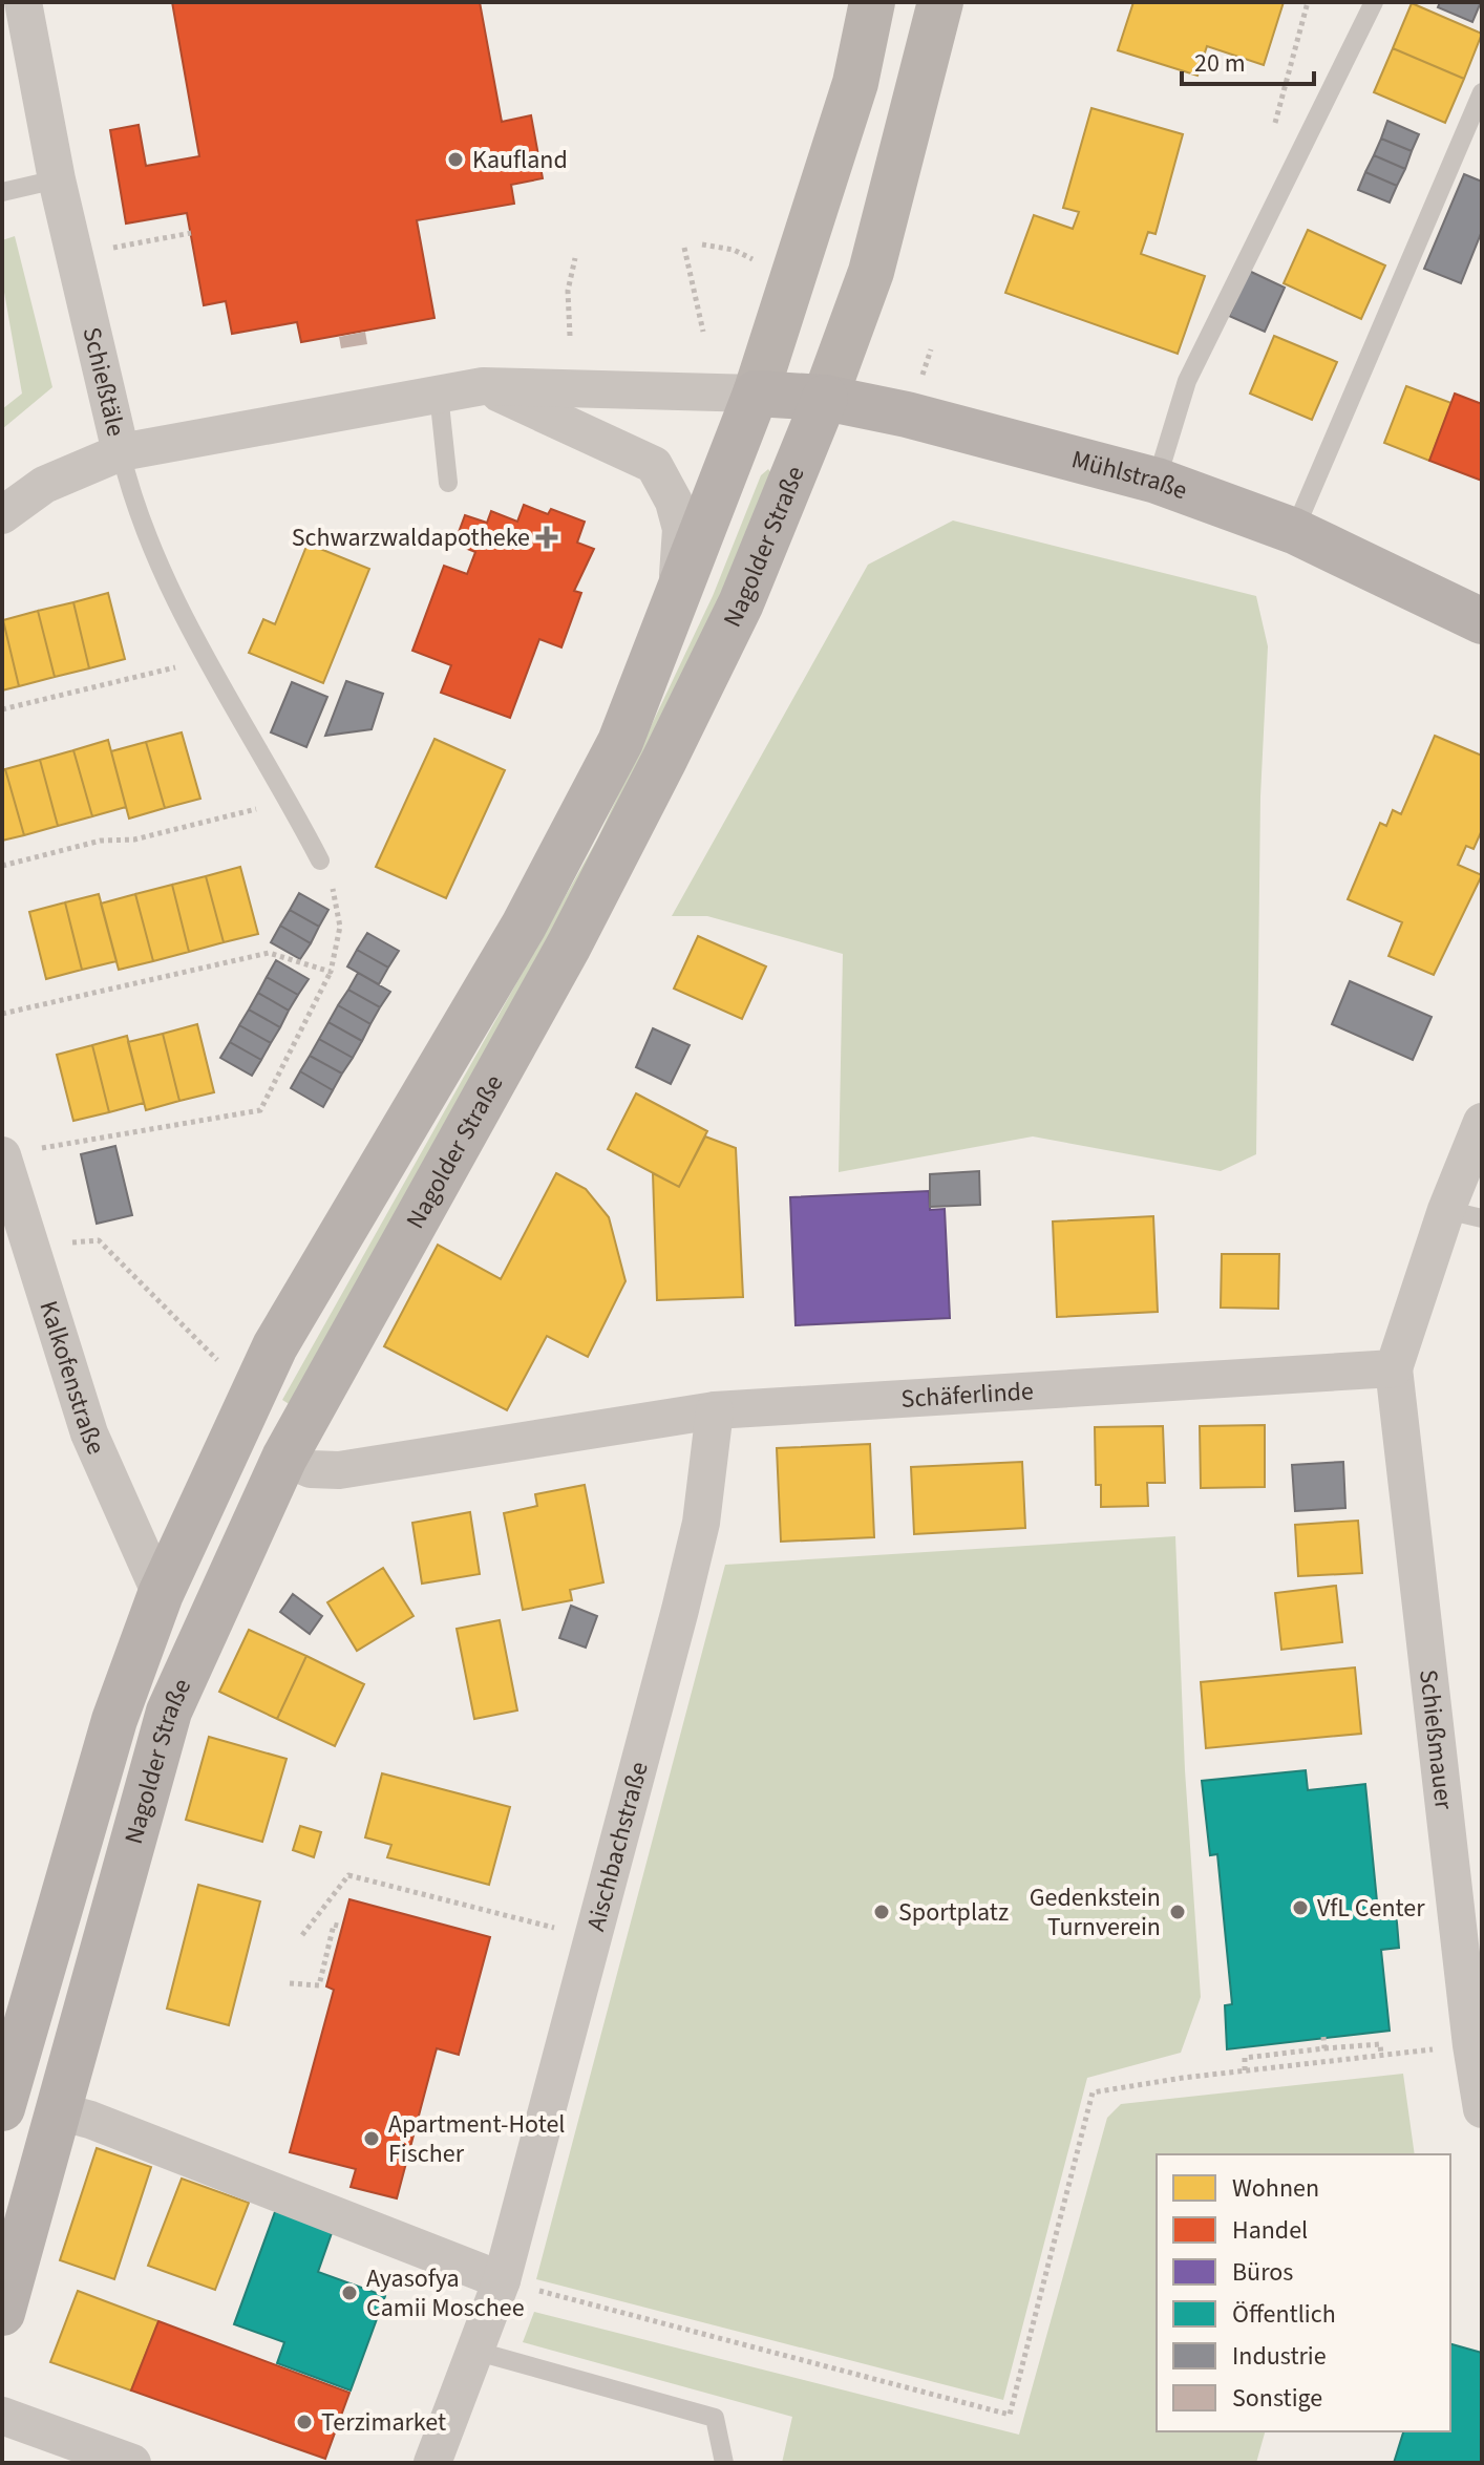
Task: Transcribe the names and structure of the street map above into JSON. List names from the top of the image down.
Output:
{
  "streets": {
    "main road": ["Mühlstraße", "Nagolder Straße"],
    "street": [
      "Schießtäle",
      "Kalkofenstraße",
      "Schäferlinde",
      "Schießmauer",
      "Aischbachstraße"
    ]
  },
  "crossings": [
    ["Schießtäle", "Mühlstraße"],
    ["Schießtäle", "Nagolder Straße"],
    ["Mühlstraße", "Nagolder Straße"],
    ["Nagolder Straße", "Kalkofenstraße"],
    ["Nagolder Straße", "Schäferlinde"],
    ["Schäferlinde", "Schießmauer"],
    ["Schäferlinde", "Aischbachstraße"]
  ],
  "places": {
    "other": [
      "Kaufland",
      "VfL Center",
      "Sportplatz",
      "Gedenkstein Turnverein",
      "Apartment-Hotel Fischer",
      "Ayasofya Camii Moschee",
      "Terzimarket"
    ],
    "health": ["Schwarzwaldapotheke"]
  },
  "legend": [
    "Wohnen",
    "Handel",
    "Büros",
    "Öffentlich",
    "Industrie",
    "Sonstige"
  ],
  "scale_bar": "20 m"
}
